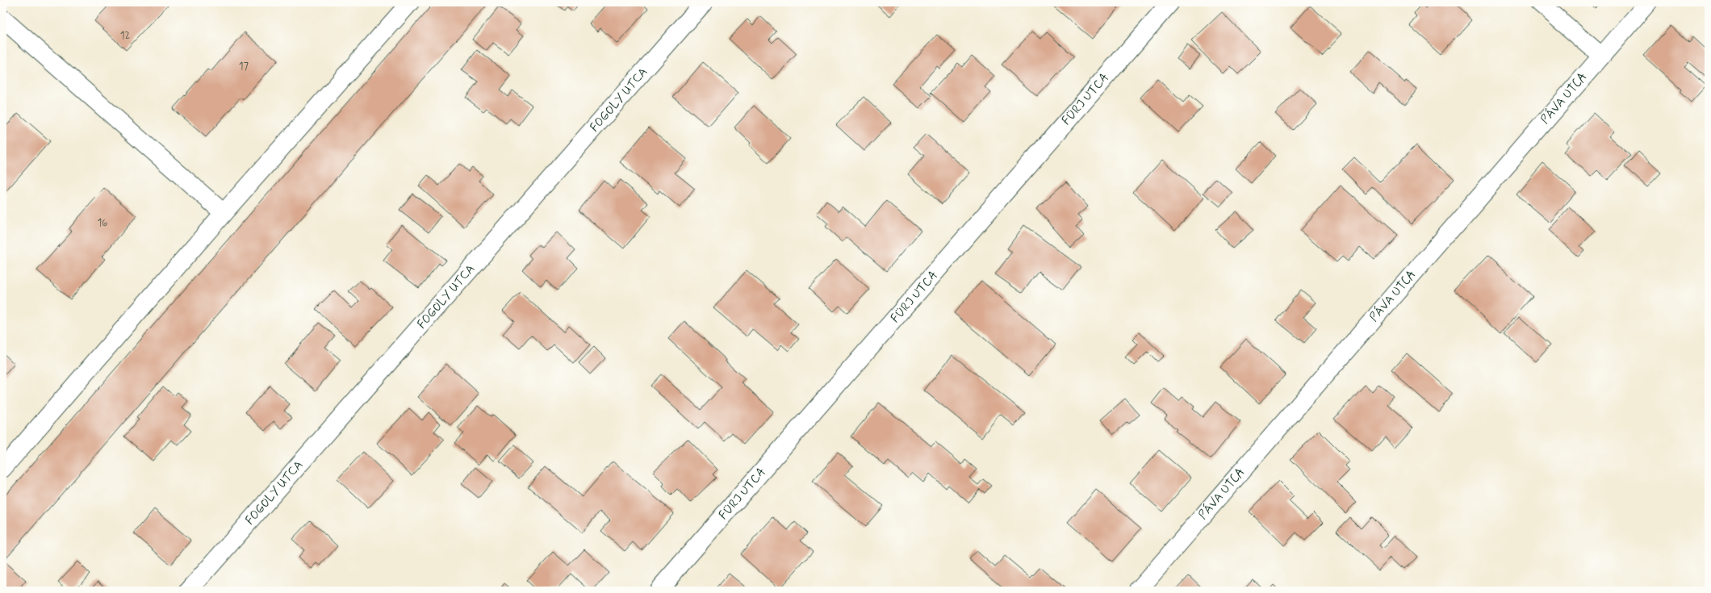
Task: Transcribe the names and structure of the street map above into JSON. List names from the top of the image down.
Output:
{
  "streets": {
    "street": ["PÁVA UTCA", "FÜRJ UTCA", "FOGOLY UTCA"]
  },
  "house_numbers": ["12", "17", "16"]
}
